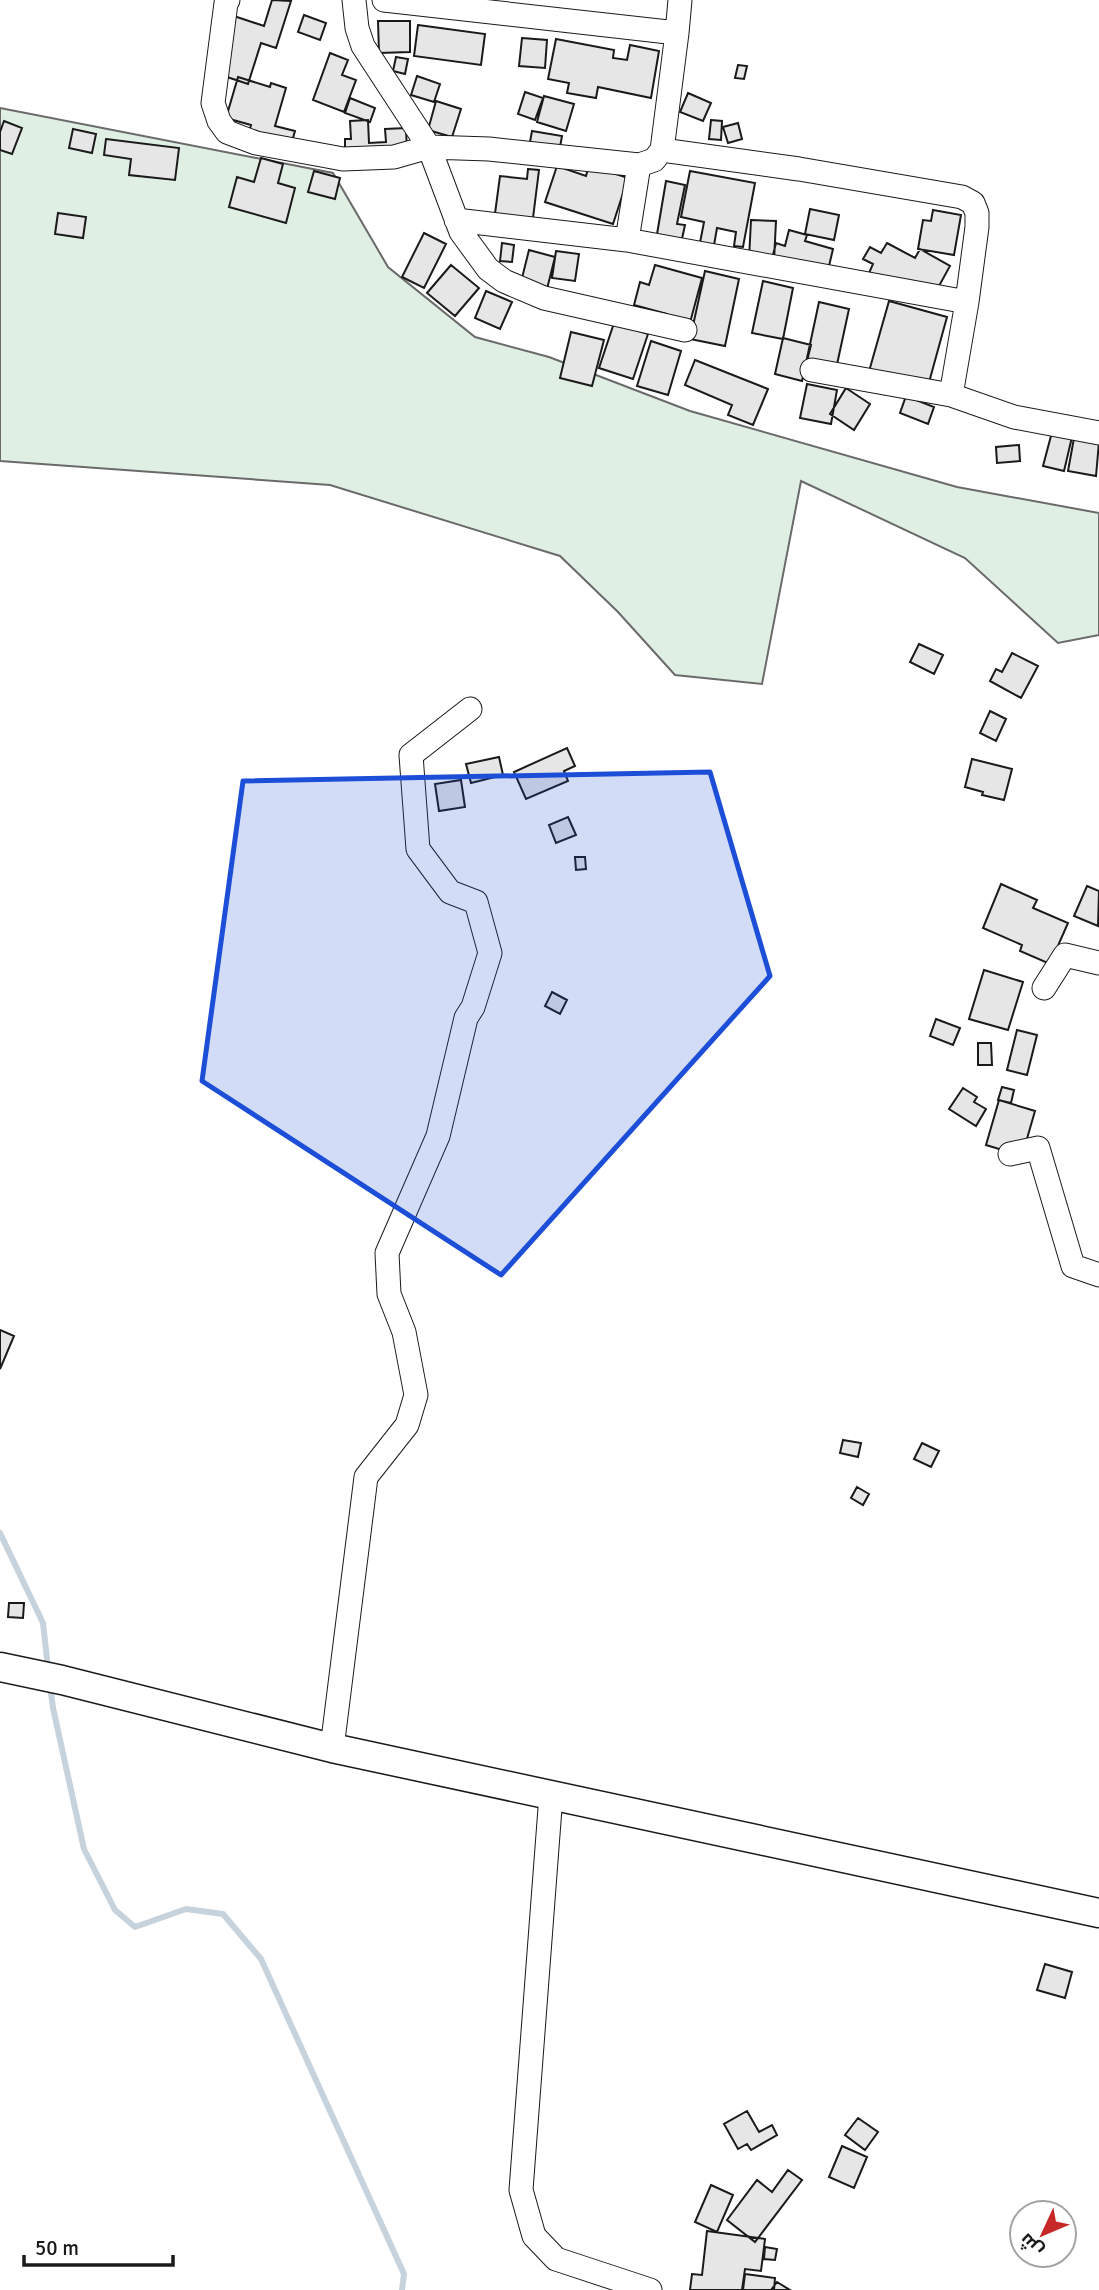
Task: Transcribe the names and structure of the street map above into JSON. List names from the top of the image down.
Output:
{
  "scale_bar": "50 m",
  "north": "bottom left"
}
